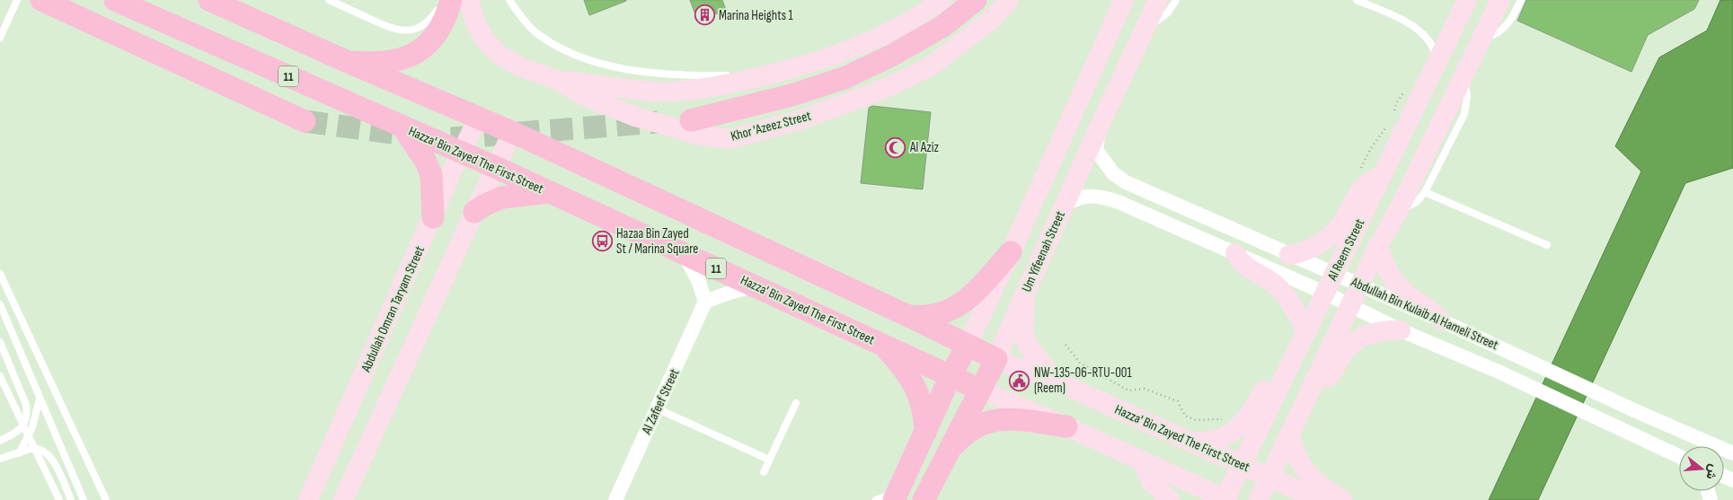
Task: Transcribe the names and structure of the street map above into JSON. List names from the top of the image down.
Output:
{
  "streets": {
    "main road": [
      "11",
      "Khor 'Azeez Street",
      "Hazza' Bin Zayed The First Street",
      "Al Reem Street",
      "Um Yifeenah Street",
      "Abdullah Omran Taryam Street"
    ],
    "street": ["Abdullah Bin Kulaib Al Hameli Street", "Al Zafeef Street"]
  },
  "crossings": [
    ["Hazza' Bin Zayed The First Street", "Al Reem Street"],
    ["Hazza' Bin Zayed The First Street", "Um Yifeenah Street"],
    ["Hazza' Bin Zayed The First Street", "Abdullah Omran Taryam Street"],
    ["Al Reem Street", "Abdullah Bin Kulaib Al Hameli Street"],
    ["Um Yifeenah Street", "Abdullah Bin Kulaib Al Hameli Street"]
  ],
  "places": {
    "building": ["Marina Heights 1"],
    "mosque": ["Al Aziz"],
    "bus stop": ["Hazaa Bin Zayed St / Marina Square"],
    "public building": ["NW-135-06-RTU-001 (Reem)"]
  },
  "north": "right"
}
